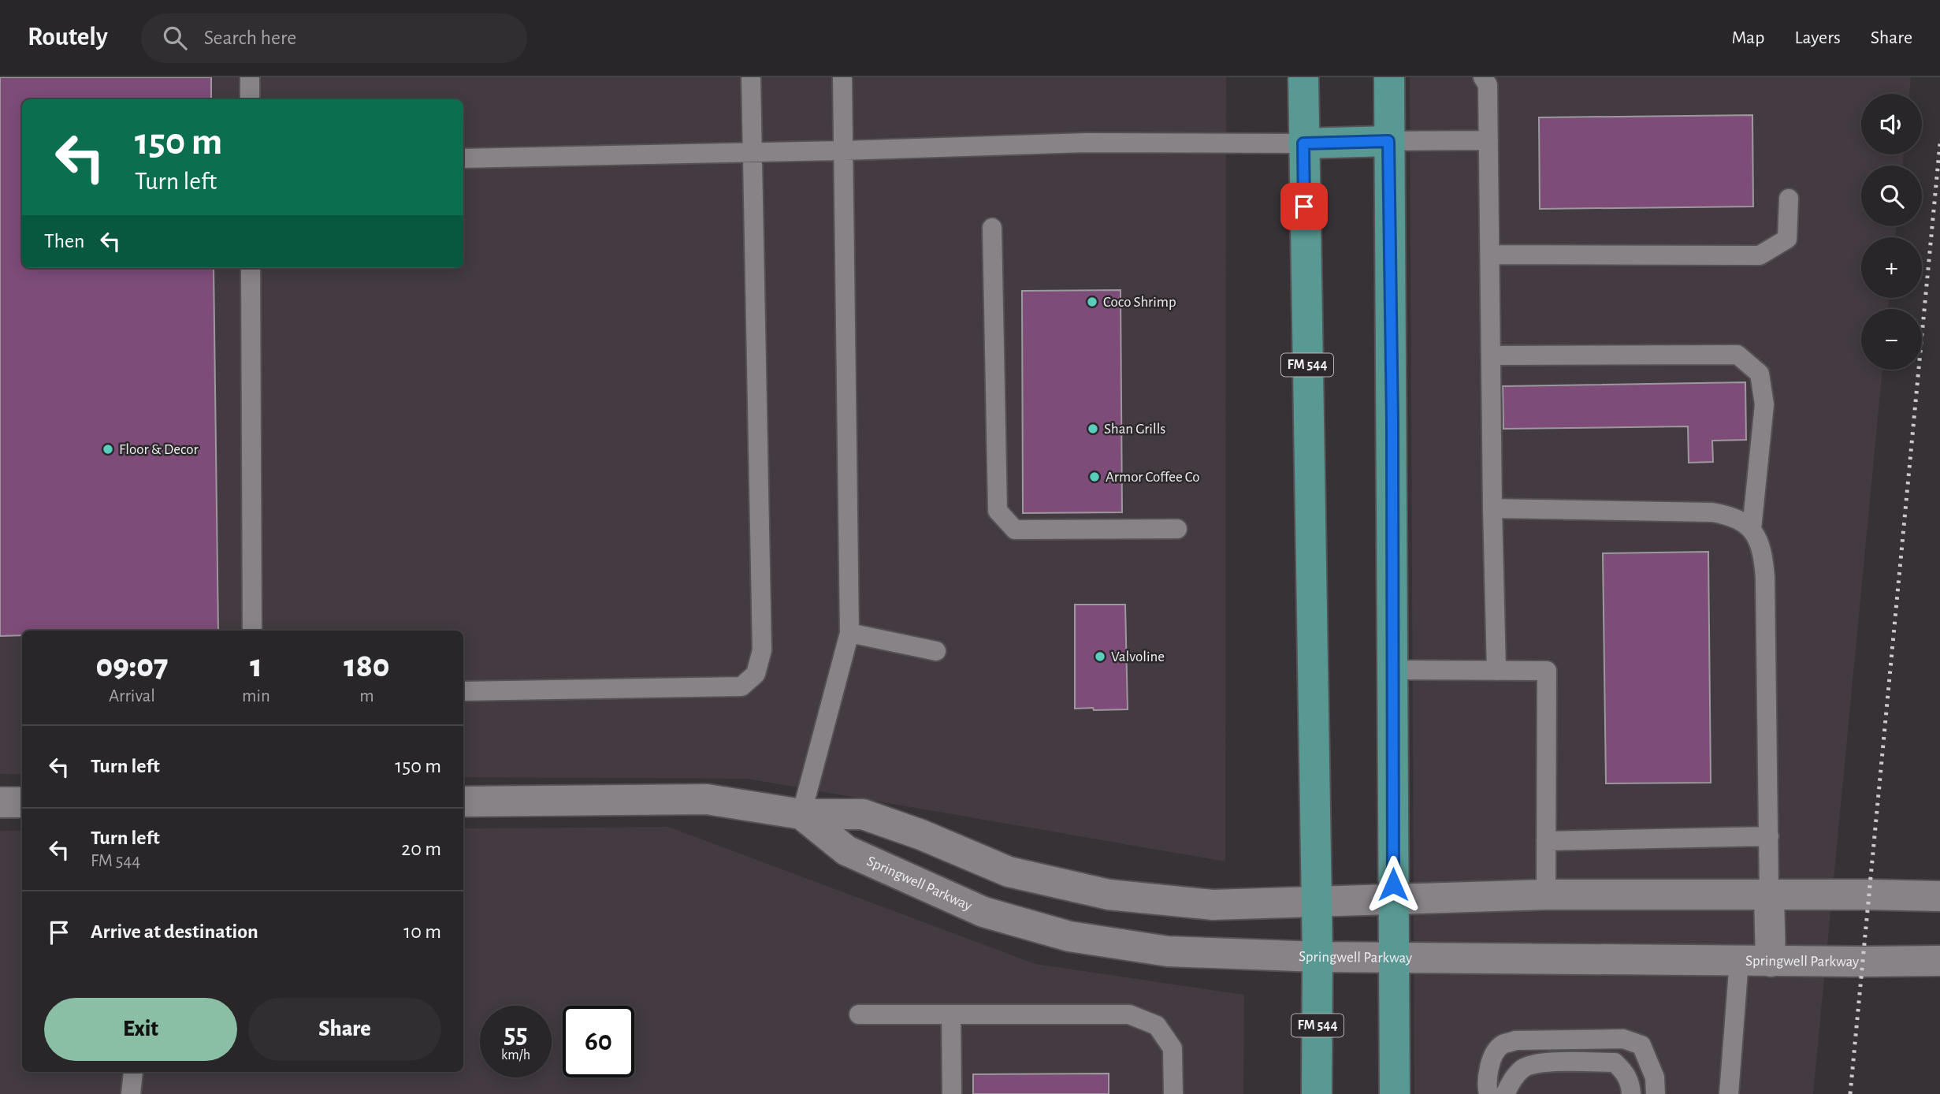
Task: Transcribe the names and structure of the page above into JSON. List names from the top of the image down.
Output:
{
  "streets": {
    "main road": ["FM 544"],
    "street": ["Springwell Parkway"]
  },
  "crossings": [
    ["FM 544", "Springwell Parkway"]
  ],
  "places": [
    "Coco Shrimp",
    "Shan Grills",
    "Floor & Decor",
    "Armor Coffee Co",
    "Valvoline"
  ],
  "page": {
    "header": "Routely",
    "search": "Search here",
    "nav": ["Map", "Layers", "Share"],
    "map_buttons": ["+", "−"],
    "turn": ["150 m", "Turn left"],
    "then": "Then",
    "eta": [
      "09:07",
      "Arrival",
      "1",
      "min",
      "180",
      "m"
    ],
    "list": [
      {
        "name": "Turn left",
        "value": "150 m"
      },
      {
        "name": "Turn left",
        "note": "FM 544",
        "value": "20 m"
      },
      {
        "name": "Arrive at destination",
        "value": "10 m"
      }
    ],
    "buttons": ["Exit", "Share"],
    "speed": "55 km/h",
    "limit": "60"
  }
}
